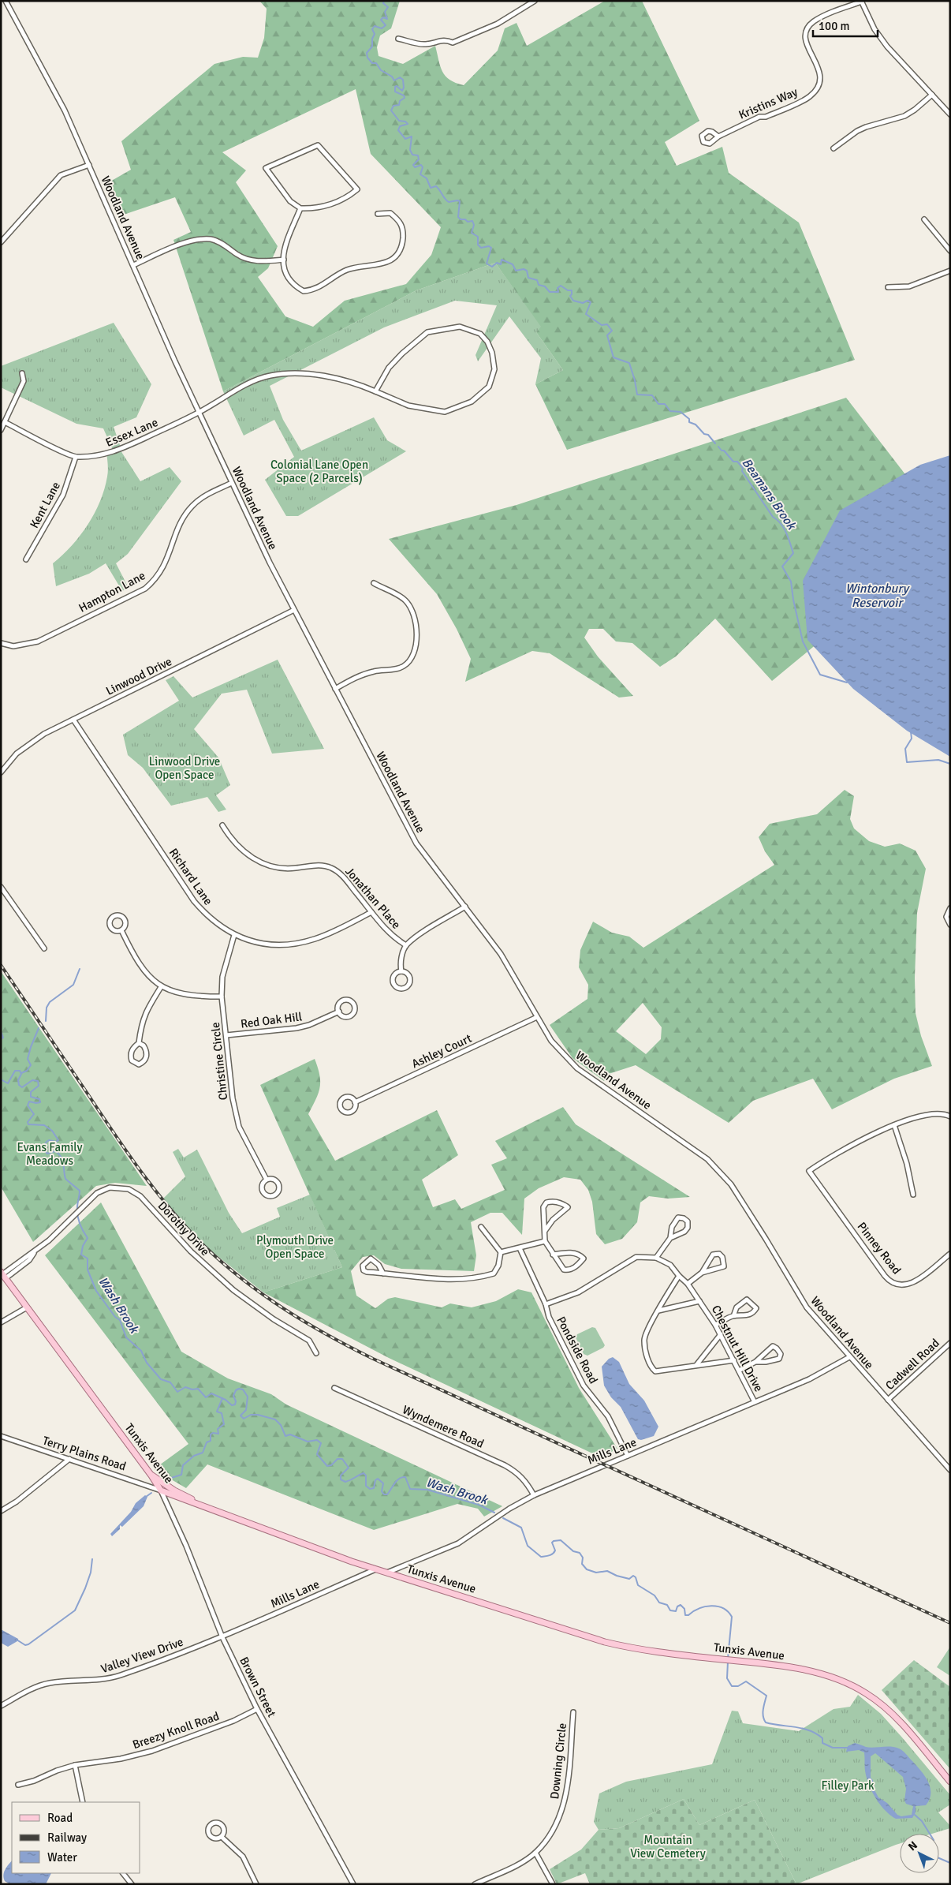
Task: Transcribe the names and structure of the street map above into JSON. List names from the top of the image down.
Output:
{
  "streets": {
    "main road": ["Tunxis Avenue"],
    "street": [
      "Kristins Way",
      "Woodland Avenue",
      "Essex Lane",
      "Kent Lane",
      "Hampton Lane",
      "Linwood Drive",
      "Richard Lane",
      "Jonathan Place",
      "Red Oak Hill",
      "Ashley Court",
      "Christine Circle",
      "Dorothy Drive",
      "Pinney Road",
      "Chestnut Hill Drive",
      "Pondside Road",
      "Cadwell Road",
      "Wyndemere Road",
      "Mills Lane",
      "Terry Plains Road",
      "Valley View Drive",
      "Brown Street",
      "Breezy Knoll Road",
      "Downing Circle"
    ]
  },
  "crossings": [
    ["Woodland Avenue", "Essex Lane"],
    ["Woodland Avenue", "Hampton Lane"],
    ["Woodland Avenue", "Linwood Drive"],
    ["Woodland Avenue", "Ashley Court"],
    ["Woodland Avenue", "Cadwell Road"],
    ["Woodland Avenue", "Mills Lane"],
    ["Essex Lane", "Kent Lane"],
    ["Linwood Drive", "Richard Lane"],
    ["Richard Lane", "Jonathan Place"],
    ["Richard Lane", "Christine Circle"],
    ["Red Oak Hill", "Christine Circle"],
    ["Dorothy Drive", "Tunxis Avenue"],
    ["Chestnut Hill Drive", "Pondside Road"],
    ["Chestnut Hill Drive", "Mills Lane"],
    ["Pondside Road", "Mills Lane"],
    ["Wyndemere Road", "Mills Lane"],
    ["Mills Lane", "Tunxis Avenue"],
    ["Mills Lane", "Valley View Drive"],
    ["Mills Lane", "Brown Street"],
    ["Terry Plains Road", "Tunxis Avenue"],
    ["Terry Plains Road", "Brown Street"],
    ["Tunxis Avenue", "Brown Street"],
    ["Valley View Drive", "Brown Street"],
    ["Brown Street", "Breezy Knoll Road"]
  ],
  "water": ["Beamans Brook", "Wintonbury Reservoir", "Wash Brook"],
  "parks": [
    "Colonial Lane Open Space (2 Parcels)",
    "Linwood Drive Open Space",
    "Evans Family Meadows",
    "Plymouth Drive Open Space",
    "Filley Park",
    "Mountain View Cemetery"
  ],
  "legend": ["Road", "Railway", "Water"],
  "scale_bar": "100 m",
  "north": "top left"
}
